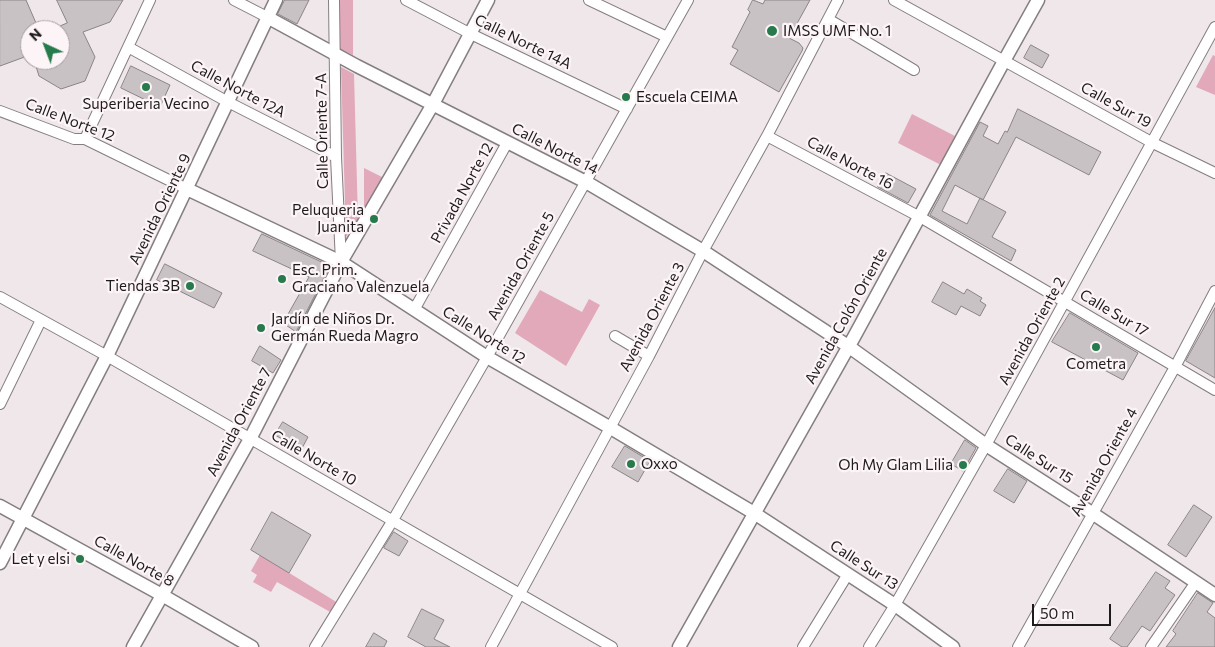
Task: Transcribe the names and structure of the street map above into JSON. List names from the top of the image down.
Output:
{
  "streets": {
    "street": [
      "Calle Norte 14A",
      "Calle Norte 12A",
      "Calle Sur 19",
      "Calle Norte 12",
      "Calle Oriente 7-A",
      "Calle Norte 14",
      "Calle Norte 16",
      "Privada Norte 12",
      "Avenida Oriente 9",
      "Avenida Oriente 5",
      "Calle Sur 17",
      "Avenida Colón Oriente",
      "Avenida Oriente 3",
      "Avenida Oriente 2",
      "Avenida Oriente 7",
      "Calle Norte 10",
      "Calle Sur 15",
      "Avenida Oriente 4",
      "Calle Norte 8",
      "Calle Sur 13"
    ]
  },
  "crossings": [
    ["Calle Norte 14A", "Avenida Oriente 5"],
    ["Calle Norte 14A", "Avenida Oriente 7"],
    ["Calle Norte 12A", "Calle Oriente 7-A"],
    ["Calle Norte 12A", "Avenida Oriente 9"],
    ["Calle Sur 19", "Avenida Colón Oriente"],
    ["Calle Sur 19", "Avenida Oriente 2"],
    ["Calle Norte 12", "Calle Oriente 7-A"],
    ["Calle Norte 12", "Privada Norte 12"],
    ["Calle Norte 12", "Avenida Oriente 9"],
    ["Calle Norte 12", "Avenida Oriente 5"],
    ["Calle Norte 12", "Avenida Colón Oriente"],
    ["Calle Norte 12", "Avenida Oriente 3"],
    ["Calle Norte 12", "Avenida Oriente 7"],
    ["Calle Norte 12", "Calle Sur 13"],
    ["Calle Oriente 7-A", "Calle Norte 14"],
    ["Calle Oriente 7-A", "Avenida Oriente 7"],
    ["Calle Norte 14", "Privada Norte 12"],
    ["Calle Norte 14", "Avenida Oriente 9"],
    ["Calle Norte 14", "Avenida Oriente 5"],
    ["Calle Norte 14", "Avenida Colón Oriente"],
    ["Calle Norte 14", "Avenida Oriente 3"],
    ["Calle Norte 14", "Avenida Oriente 7"],
    ["Calle Norte 14", "Calle Sur 15"],
    ["Calle Norte 16", "Calle Sur 17"],
    ["Calle Norte 16", "Avenida Colón Oriente"],
    ["Calle Norte 16", "Avenida Oriente 3"],
    ["Avenida Oriente 9", "Calle Norte 10"],
    ["Avenida Oriente 9", "Calle Norte 8"],
    ["Avenida Oriente 5", "Calle Norte 10"],
    ["Calle Sur 17", "Avenida Colón Oriente"],
    ["Calle Sur 17", "Avenida Oriente 2"],
    ["Calle Sur 17", "Avenida Oriente 4"],
    ["Avenida Colón Oriente", "Calle Sur 15"],
    ["Avenida Colón Oriente", "Calle Sur 13"],
    ["Avenida Oriente 3", "Calle Norte 10"],
    ["Avenida Oriente 2", "Calle Sur 15"],
    ["Avenida Oriente 2", "Calle Sur 13"],
    ["Avenida Oriente 7", "Calle Norte 10"],
    ["Avenida Oriente 7", "Calle Norte 8"],
    ["Calle Sur 15", "Avenida Oriente 4"]
  ],
  "places": [
    "IMSS UMF No. 1",
    "Superiberia Vecino",
    "Escuela CEIMA",
    "Peluqueria Juanita",
    "Esc. Prim. Graciano Valenzuela",
    "Tiendas 3B",
    "Jardín de Niños Dr. Germán Rueda Magro",
    "Cometra",
    "Oxxo",
    "Oh My Glam Lilia",
    "Let y elsi"
  ],
  "scale_bar": "50 m",
  "north": "top left"
}
